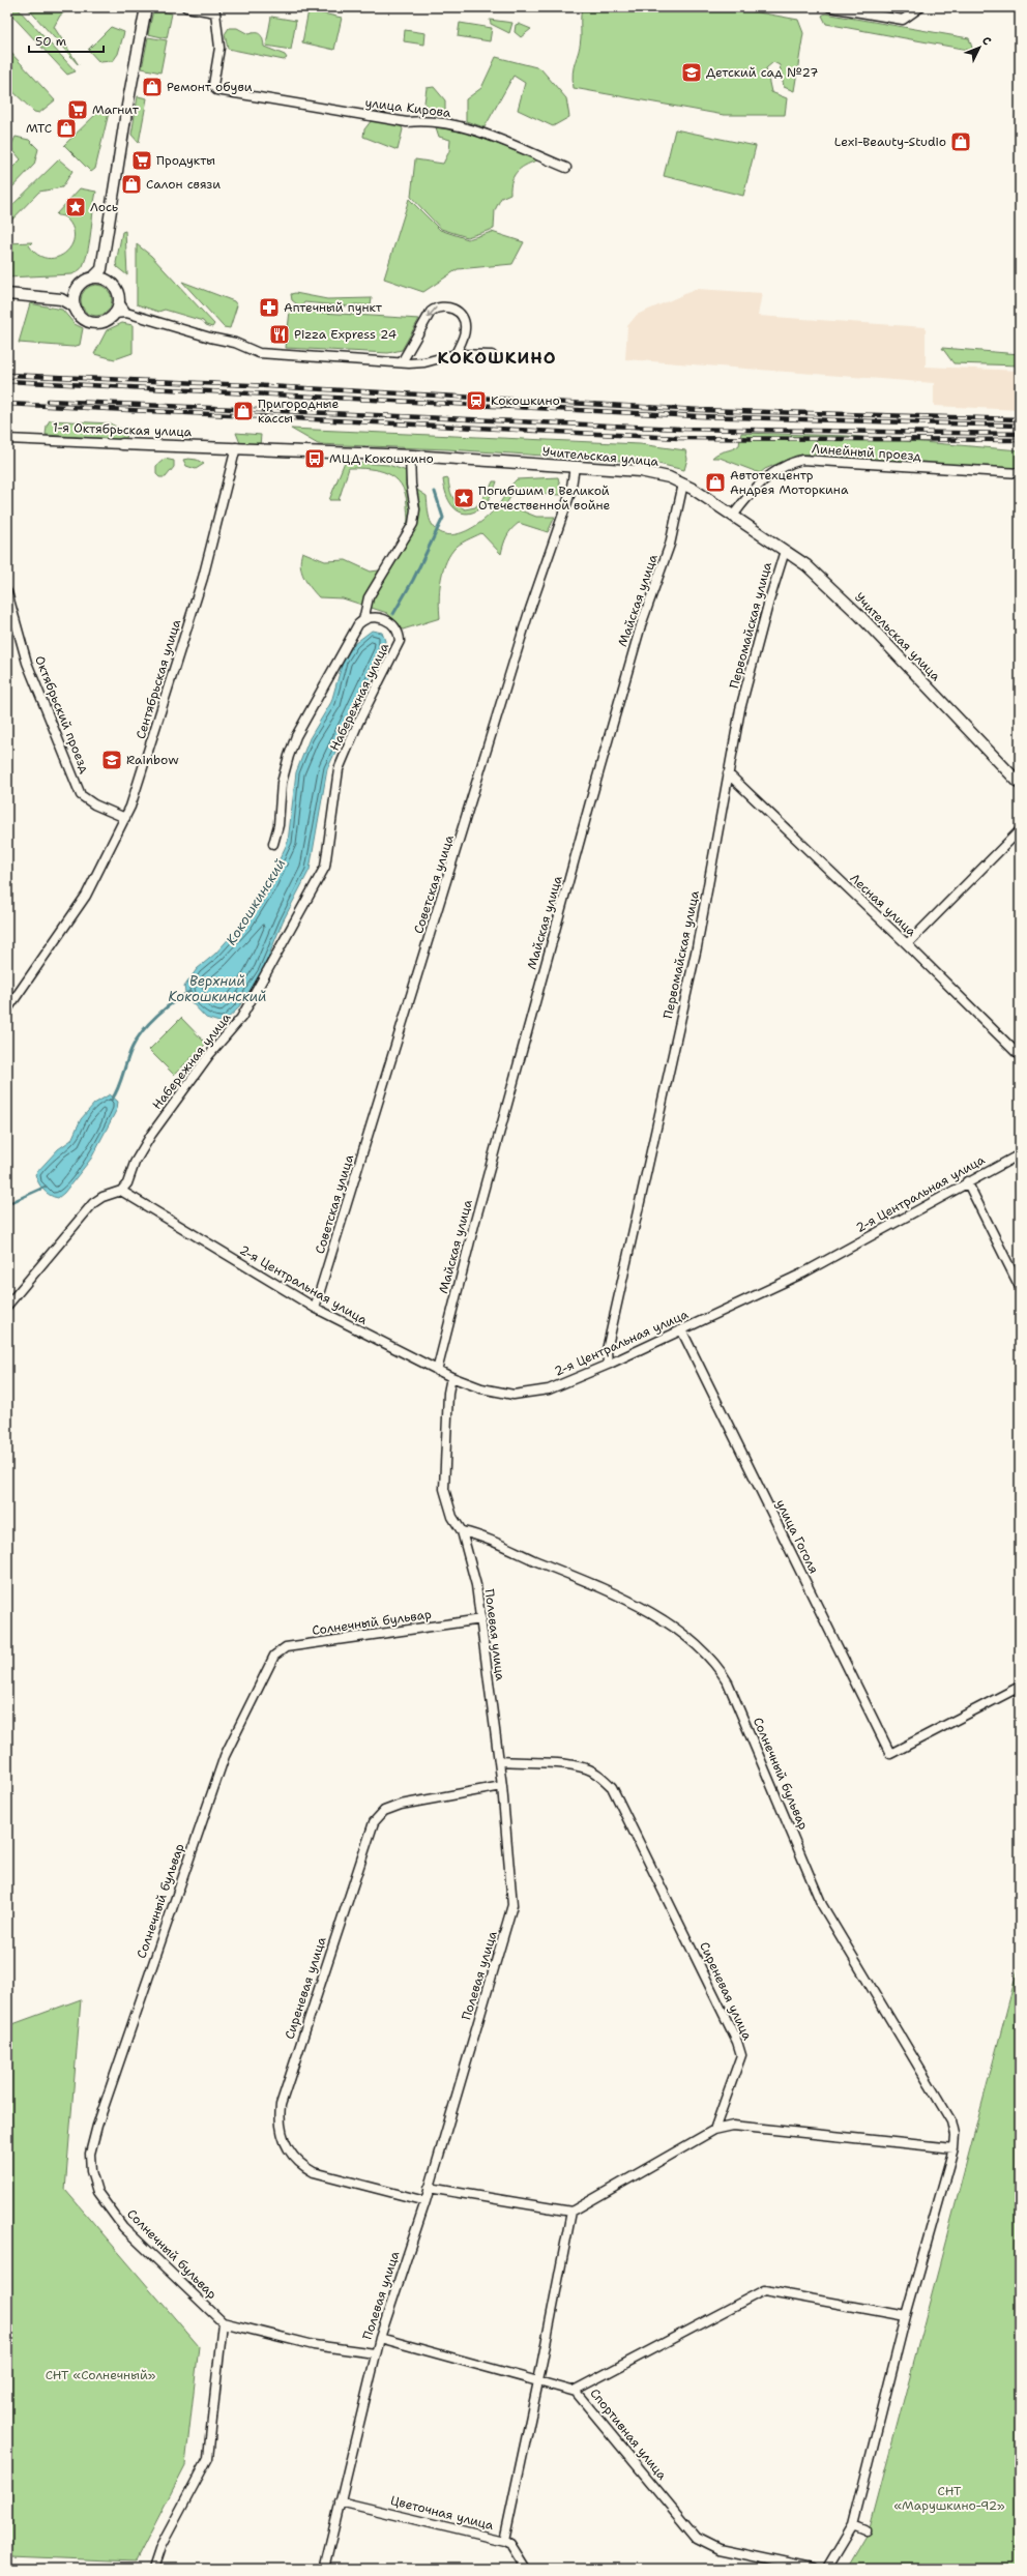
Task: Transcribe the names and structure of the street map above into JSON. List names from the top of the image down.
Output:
{
  "streets": {
    "street": [
      "улица Кирова",
      "1-я Октябрьская улица",
      "Линейный проезд",
      "Учительская улица",
      "Майская улица",
      "Первомайская улица",
      "Сентябрьская улица",
      "Набережная улица",
      "Октябрьский проезд",
      "Советская улица",
      "Лесная улица",
      "2-я Центральная улица",
      "улица Гоголя",
      "Солнечный бульвар",
      "Полевая улица",
      "Сиреневая улица",
      "Спортивная улица",
      "Цветочная улица"
    ]
  },
  "crossings": [
    ["1-я Октябрьская улица", "Учительская улица"],
    ["1-я Октябрьская улица", "Сентябрьская улица"],
    ["Линейный проезд", "Учительская улица"],
    ["Учительская улица", "Майская улица"],
    ["Учительская улица", "Первомайская улица"],
    ["Учительская улица", "Сентябрьская улица"],
    ["Учительская улица", "Советская улица"],
    ["Майская улица", "2-я Центральная улица"],
    ["Первомайская улица", "Лесная улица"],
    ["Первомайская улица", "2-я Центральная улица"],
    ["Сентябрьская улица", "Октябрьский проезд"],
    ["Набережная улица", "2-я Центральная улица"],
    ["Советская улица", "2-я Центральная улица"],
    ["2-я Центральная улица", "улица Гоголя"],
    ["2-я Центральная улица", "Полевая улица"],
    ["Солнечный бульвар", "Полевая улица"],
    ["Полевая улица", "Сиреневая улица"],
    ["Полевая улица", "Спортивная улица"],
    ["Полевая улица", "Цветочная улица"]
  ],
  "districts": ["КОКОШКИНО"],
  "water": ["Кокошкинский", "Верхний Кокошкинский"],
  "parks": ["СНТ «Солнечный»", "СНТ «Марушкино-92»"],
  "places": {
    "school or university": ["Детский сад №27", "Rainbow"],
    "shop": [
      "Ремонт обуви",
      "МТС",
      "Lexi-Beauty-Studio",
      "Салон связи",
      "Пригородные кассы",
      "Автотехцентр Андрея Моторкина"
    ],
    "supermarket": ["Магнит", "Продукты"],
    "place": ["Лось", "Погибшим в Великой Отечественной войне"],
    "pharmacy": ["Аптечный пункт"],
    "restaurant": ["Pizza Express 24"],
    "station": ["Кокошкино"],
    "bus stop": ["МЦД Кокошкино"]
  },
  "scale_bar": "50 m",
  "north": "top right"
}
